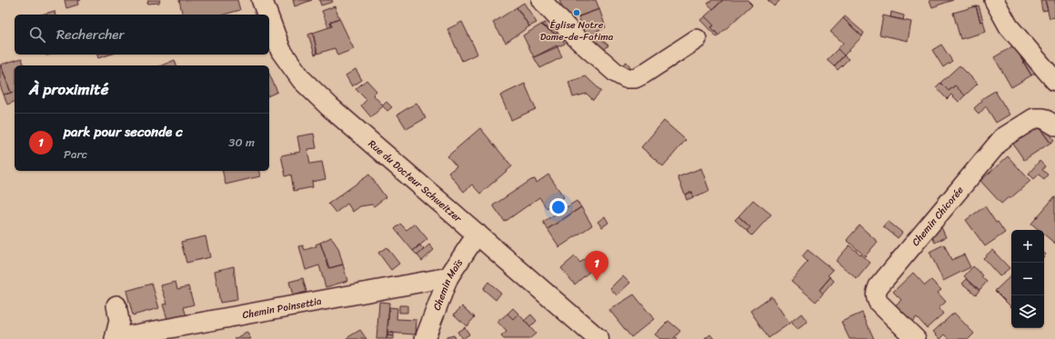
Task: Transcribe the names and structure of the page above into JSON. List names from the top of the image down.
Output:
{
  "streets": {
    "main road": ["Rue du Docteur Schweitzer"],
    "street": ["Chemin Chicorée", "Chemin Maïs", "Chemin Poinsettia"]
  },
  "crossings": [
    ["Rue du Docteur Schweitzer", "Chemin Maïs"],
    ["Chemin Maïs", "Chemin Poinsettia"]
  ],
  "places": ["Église Notre Dame-de-Fatima"],
  "page": {
    "search": "Rechercher",
    "heading": "À proximité",
    "list": [
      {
        "mark": "1",
        "name": "park pour seconde c",
        "note": "Parc",
        "value": "30 m"
      }
    ],
    "map_buttons": ["+", "−"],
    "pins": "1"
  }
}
